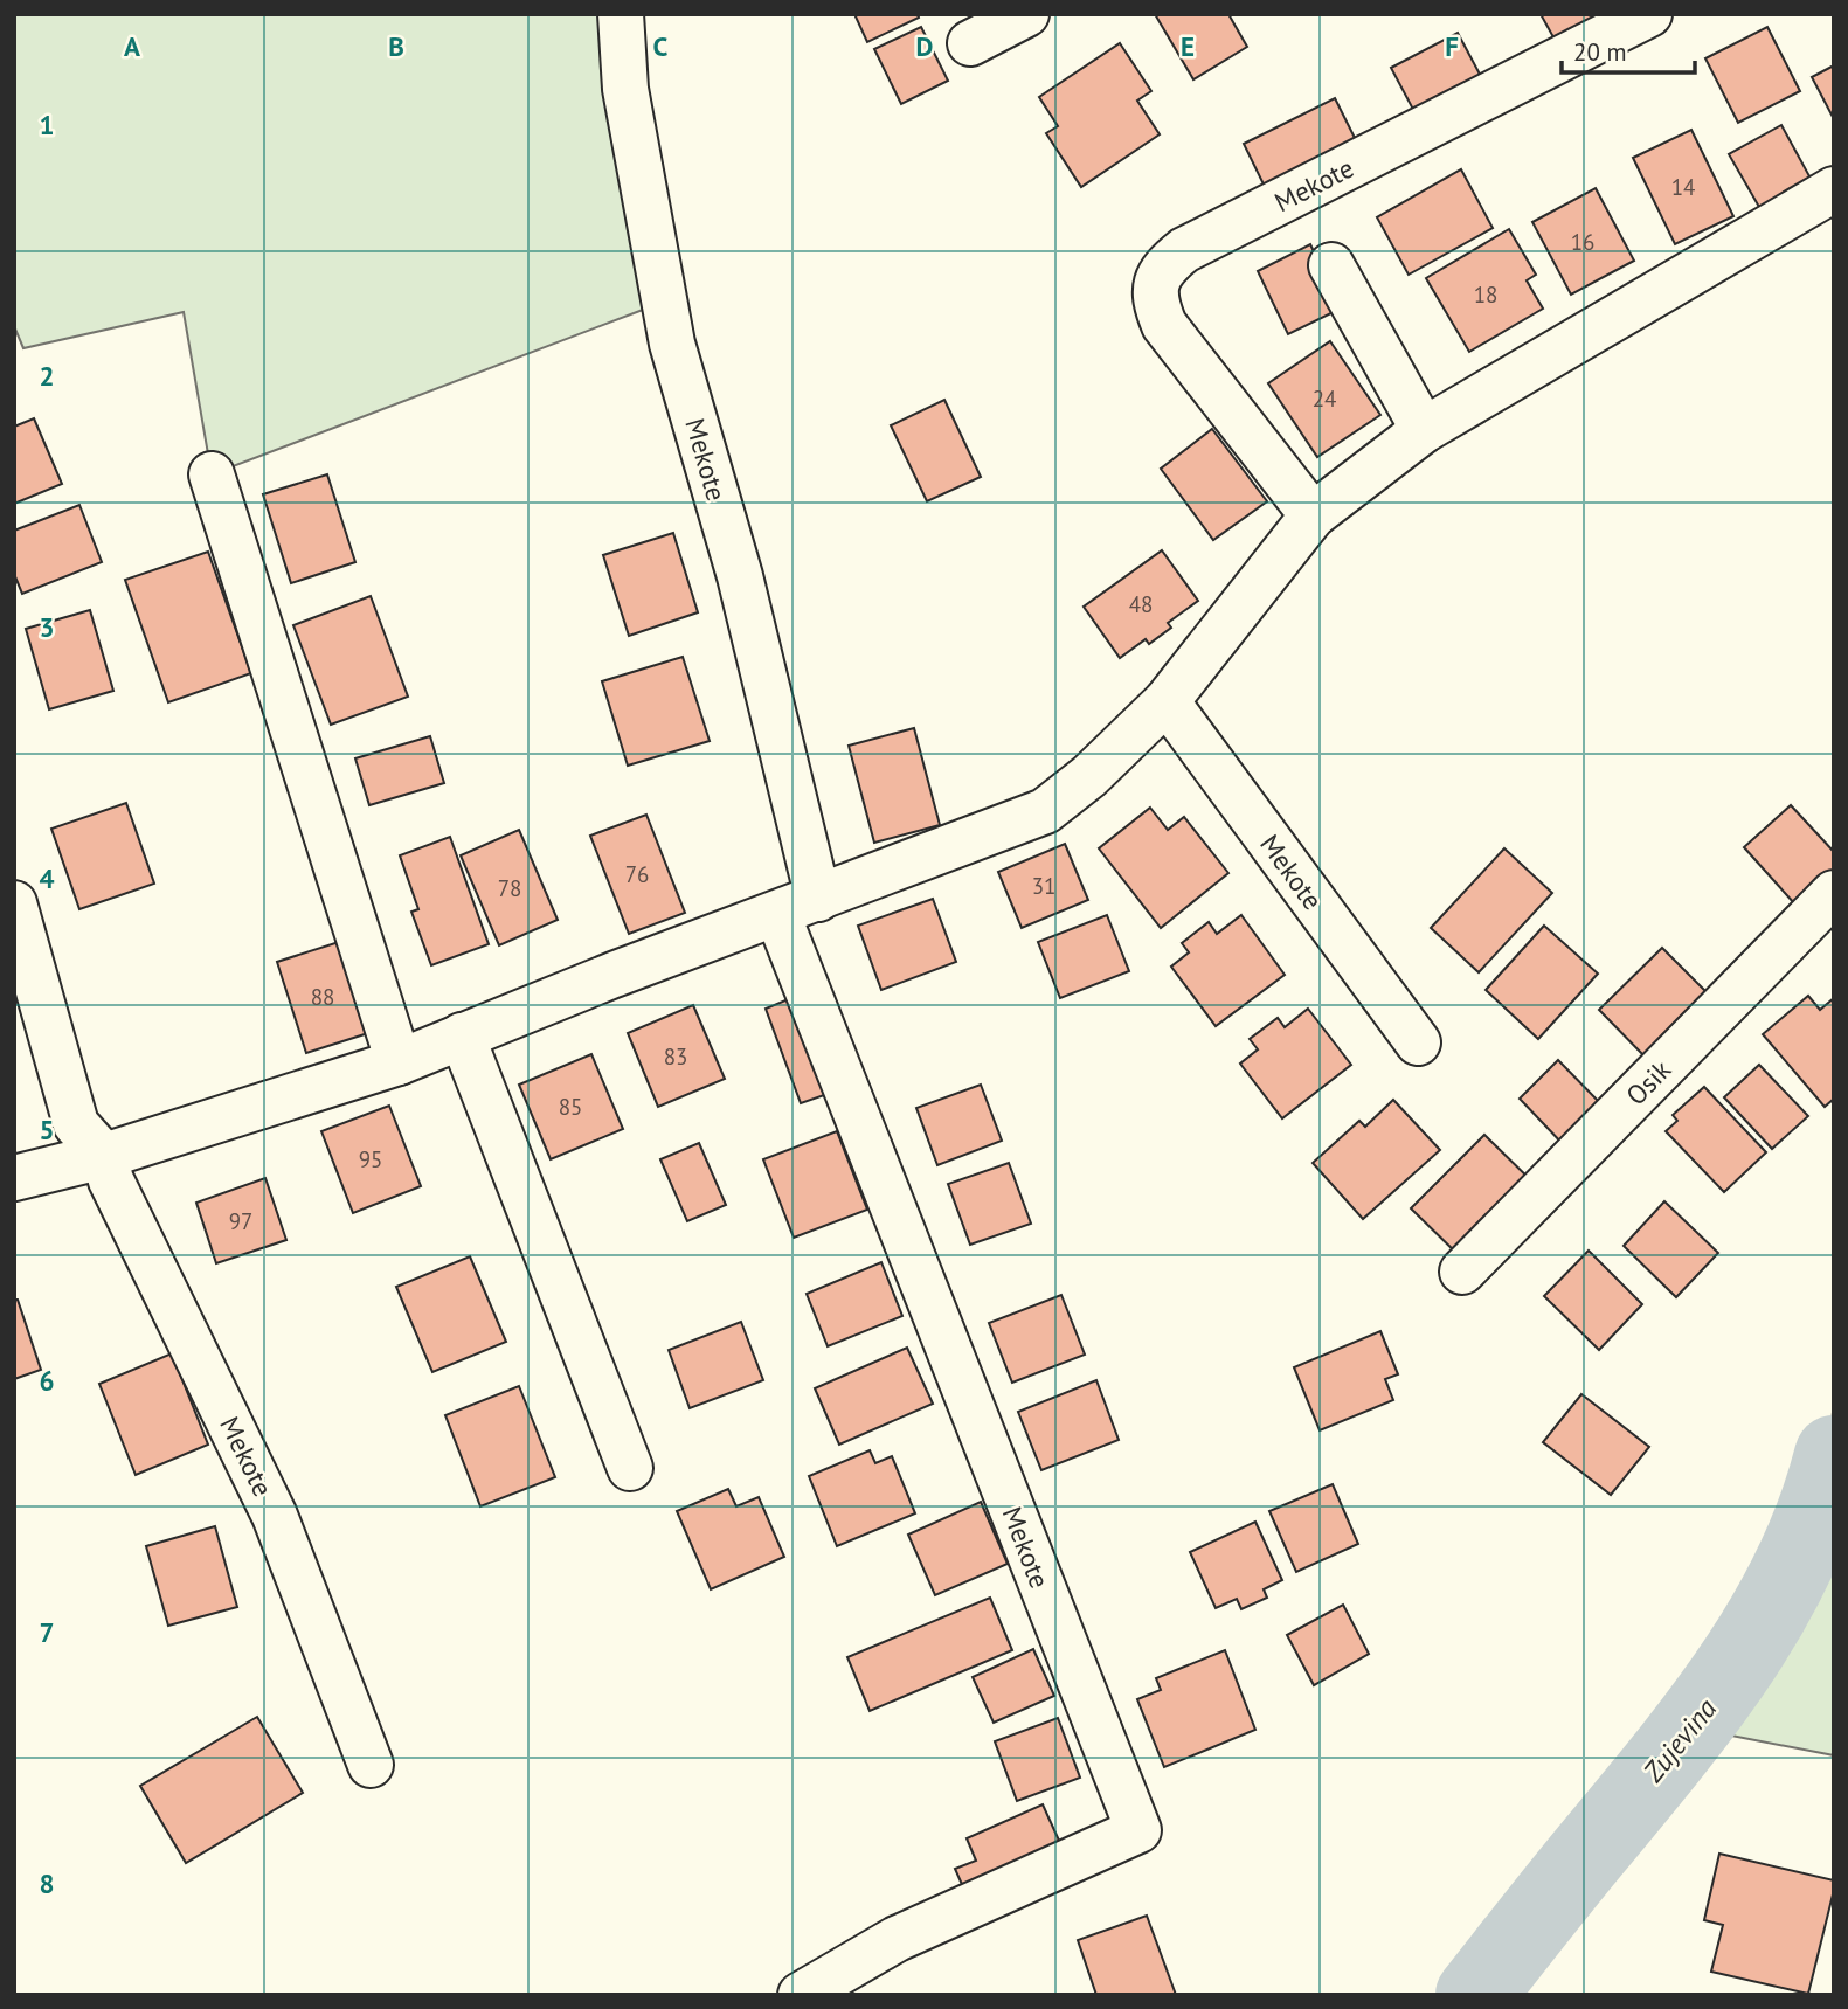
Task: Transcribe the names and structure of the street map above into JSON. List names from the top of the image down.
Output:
{
  "streets": {
    "street": ["Mekote", "Osik"]
  },
  "water": ["Zujevina"],
  "house_numbers": [
    "14",
    "16",
    "18",
    "24",
    "48",
    "76",
    "31",
    "78",
    "88",
    "83",
    "85",
    "95",
    "97"
  ],
  "scale_bar": "20 m",
  "grid": {
    "columns": [
      "A",
      "B",
      "C",
      "D",
      "E",
      "F"
    ],
    "rows": [
      "1",
      "2",
      "3",
      "4",
      "5",
      "6",
      "7",
      "8"
    ]
  }
}
